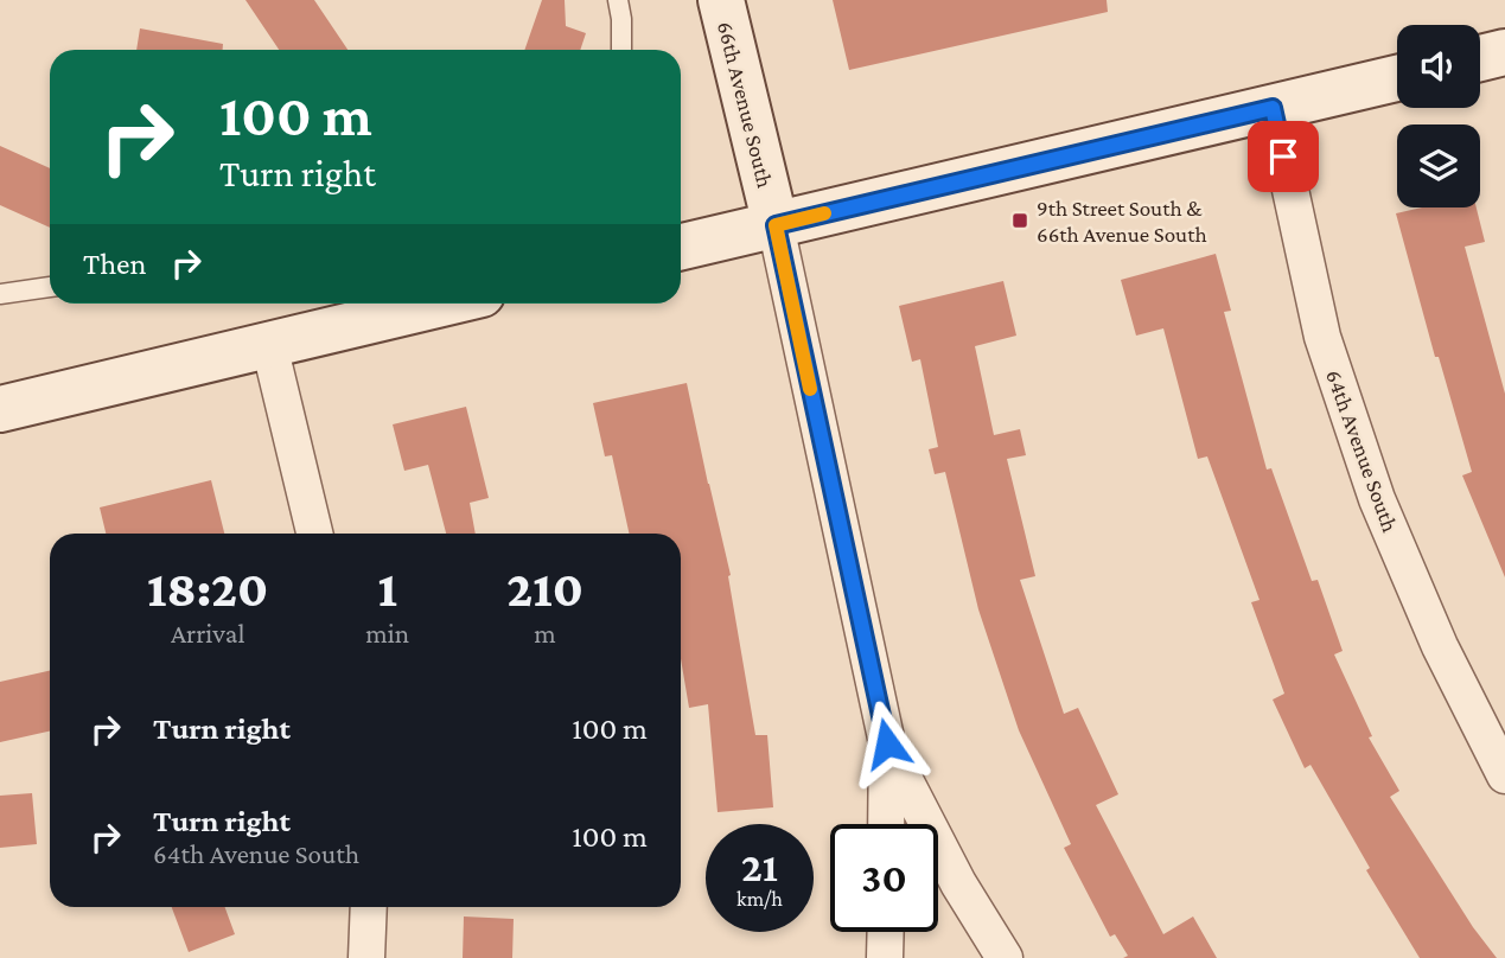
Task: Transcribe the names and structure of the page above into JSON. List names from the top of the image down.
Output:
{
  "streets": {
    "street": ["66th Avenue South", "64th Avenue South"]
  },
  "places": {
    "transit": ["9th Street South & 66th Avenue South"]
  },
  "page": {
    "turn": ["100 m", "Turn right"],
    "then": "Then",
    "eta": [
      "18:20",
      "Arrival",
      "1",
      "min",
      "210",
      "m"
    ],
    "list": [
      {
        "name": "Turn right",
        "value": "100 m"
      },
      {
        "name": "Turn right",
        "note": "64th Avenue South",
        "value": "100 m"
      }
    ],
    "speed": "21 km/h",
    "limit": "30"
  }
}
